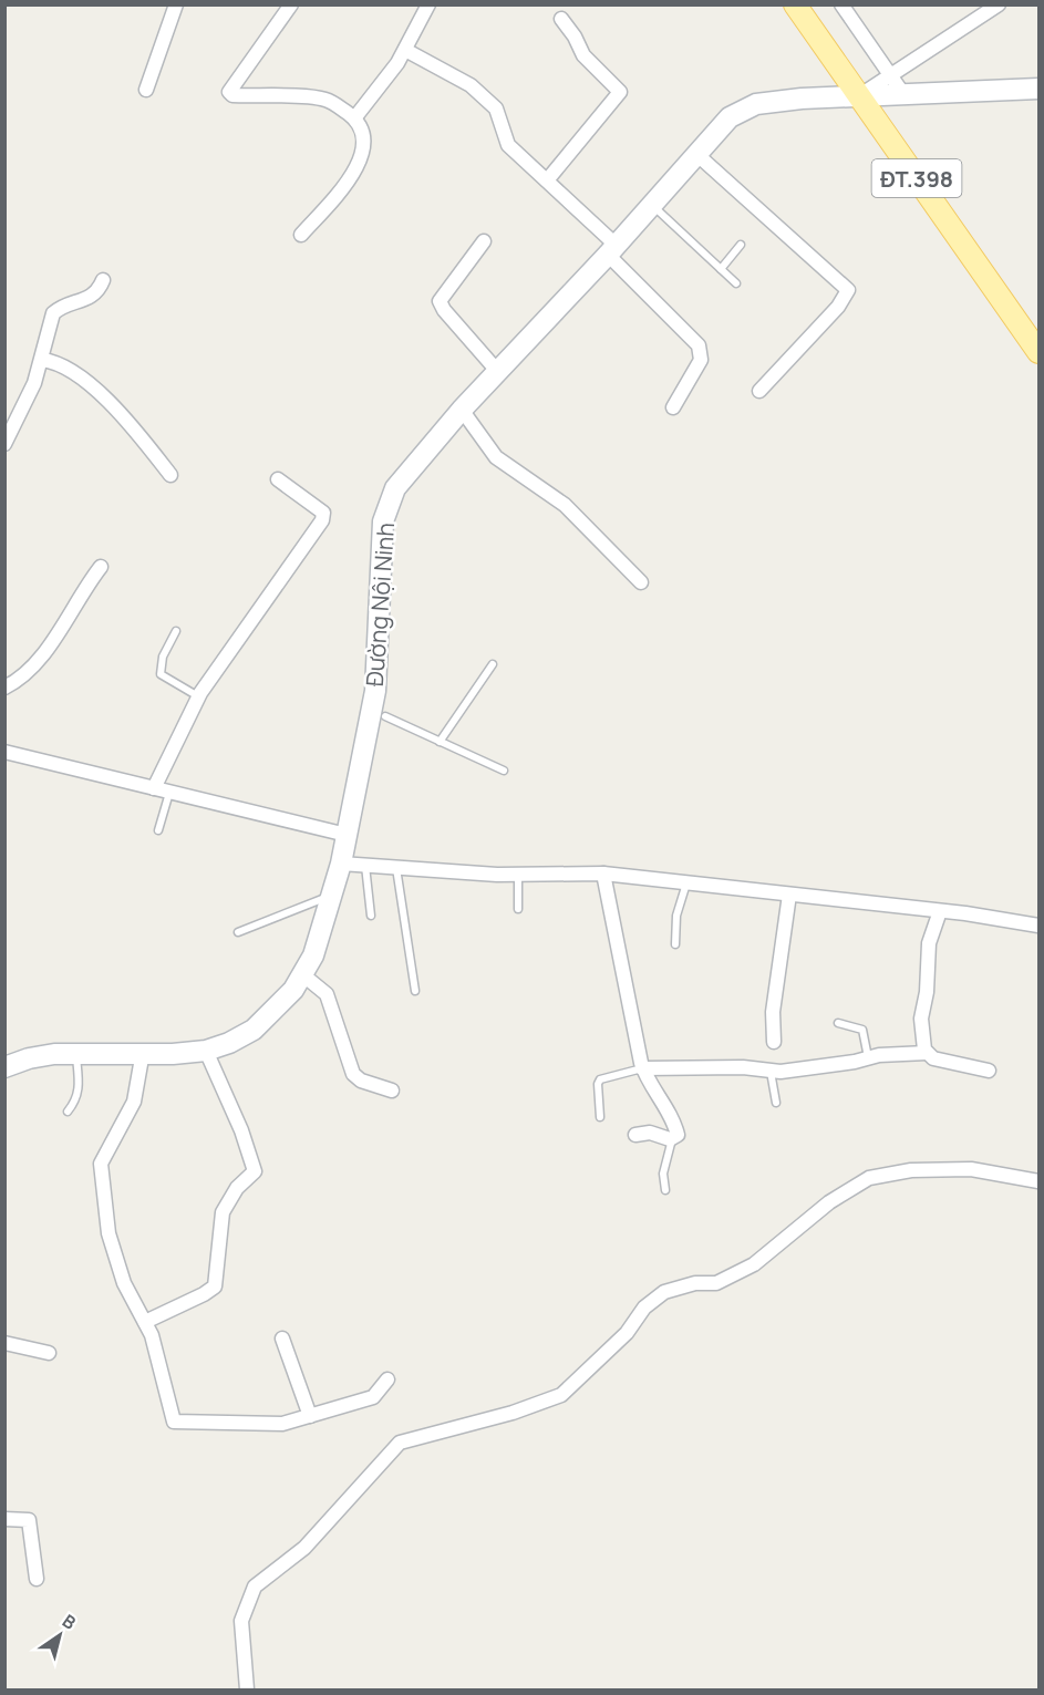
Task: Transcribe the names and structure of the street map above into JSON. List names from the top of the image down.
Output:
{
  "streets": {
    "main road": ["ĐT.398"],
    "street": ["Đường Nội Ninh"]
  },
  "crossings": [
    ["ĐT.398", "Đường Nội Ninh"]
  ],
  "north": "top right"
}
